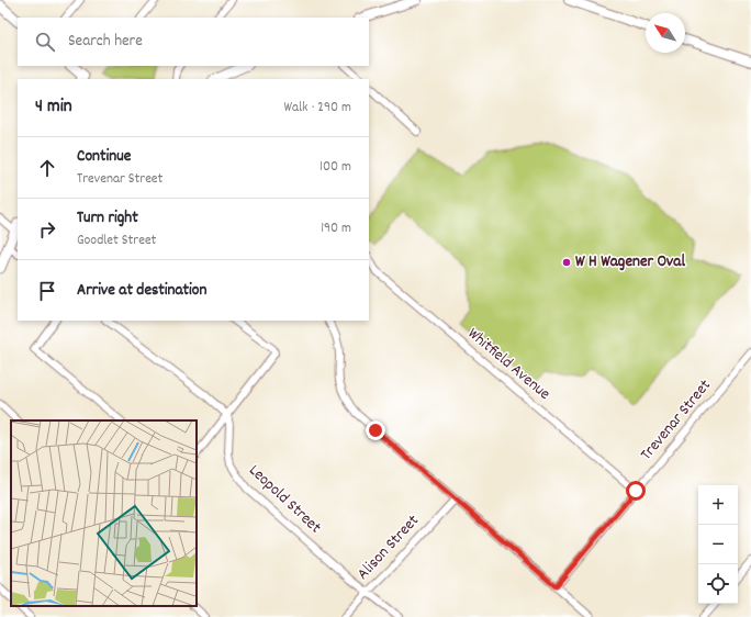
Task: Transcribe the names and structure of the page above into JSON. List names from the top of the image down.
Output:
{
  "streets": {
    "street": [
      "Whitfield Avenue",
      "Trevenar Street",
      "Leopold Street",
      "Alison Street"
    ]
  },
  "crossings": [
    ["Whitfield Avenue", "Trevenar Street"],
    ["Leopold Street", "Alison Street"]
  ],
  "places": ["W H Wagener Oval"],
  "north": "top left",
  "page": {
    "search": "Search here",
    "heading": ["4 min", "Walk · 290 m"],
    "list": [
      ["Continue", "Trevenar Street", "100 m"],
      ["Turn right", "Goodlet Street", "190 m"],
      "Arrive at destination"
    ],
    "map_buttons": ["+", "−"]
  }
}
